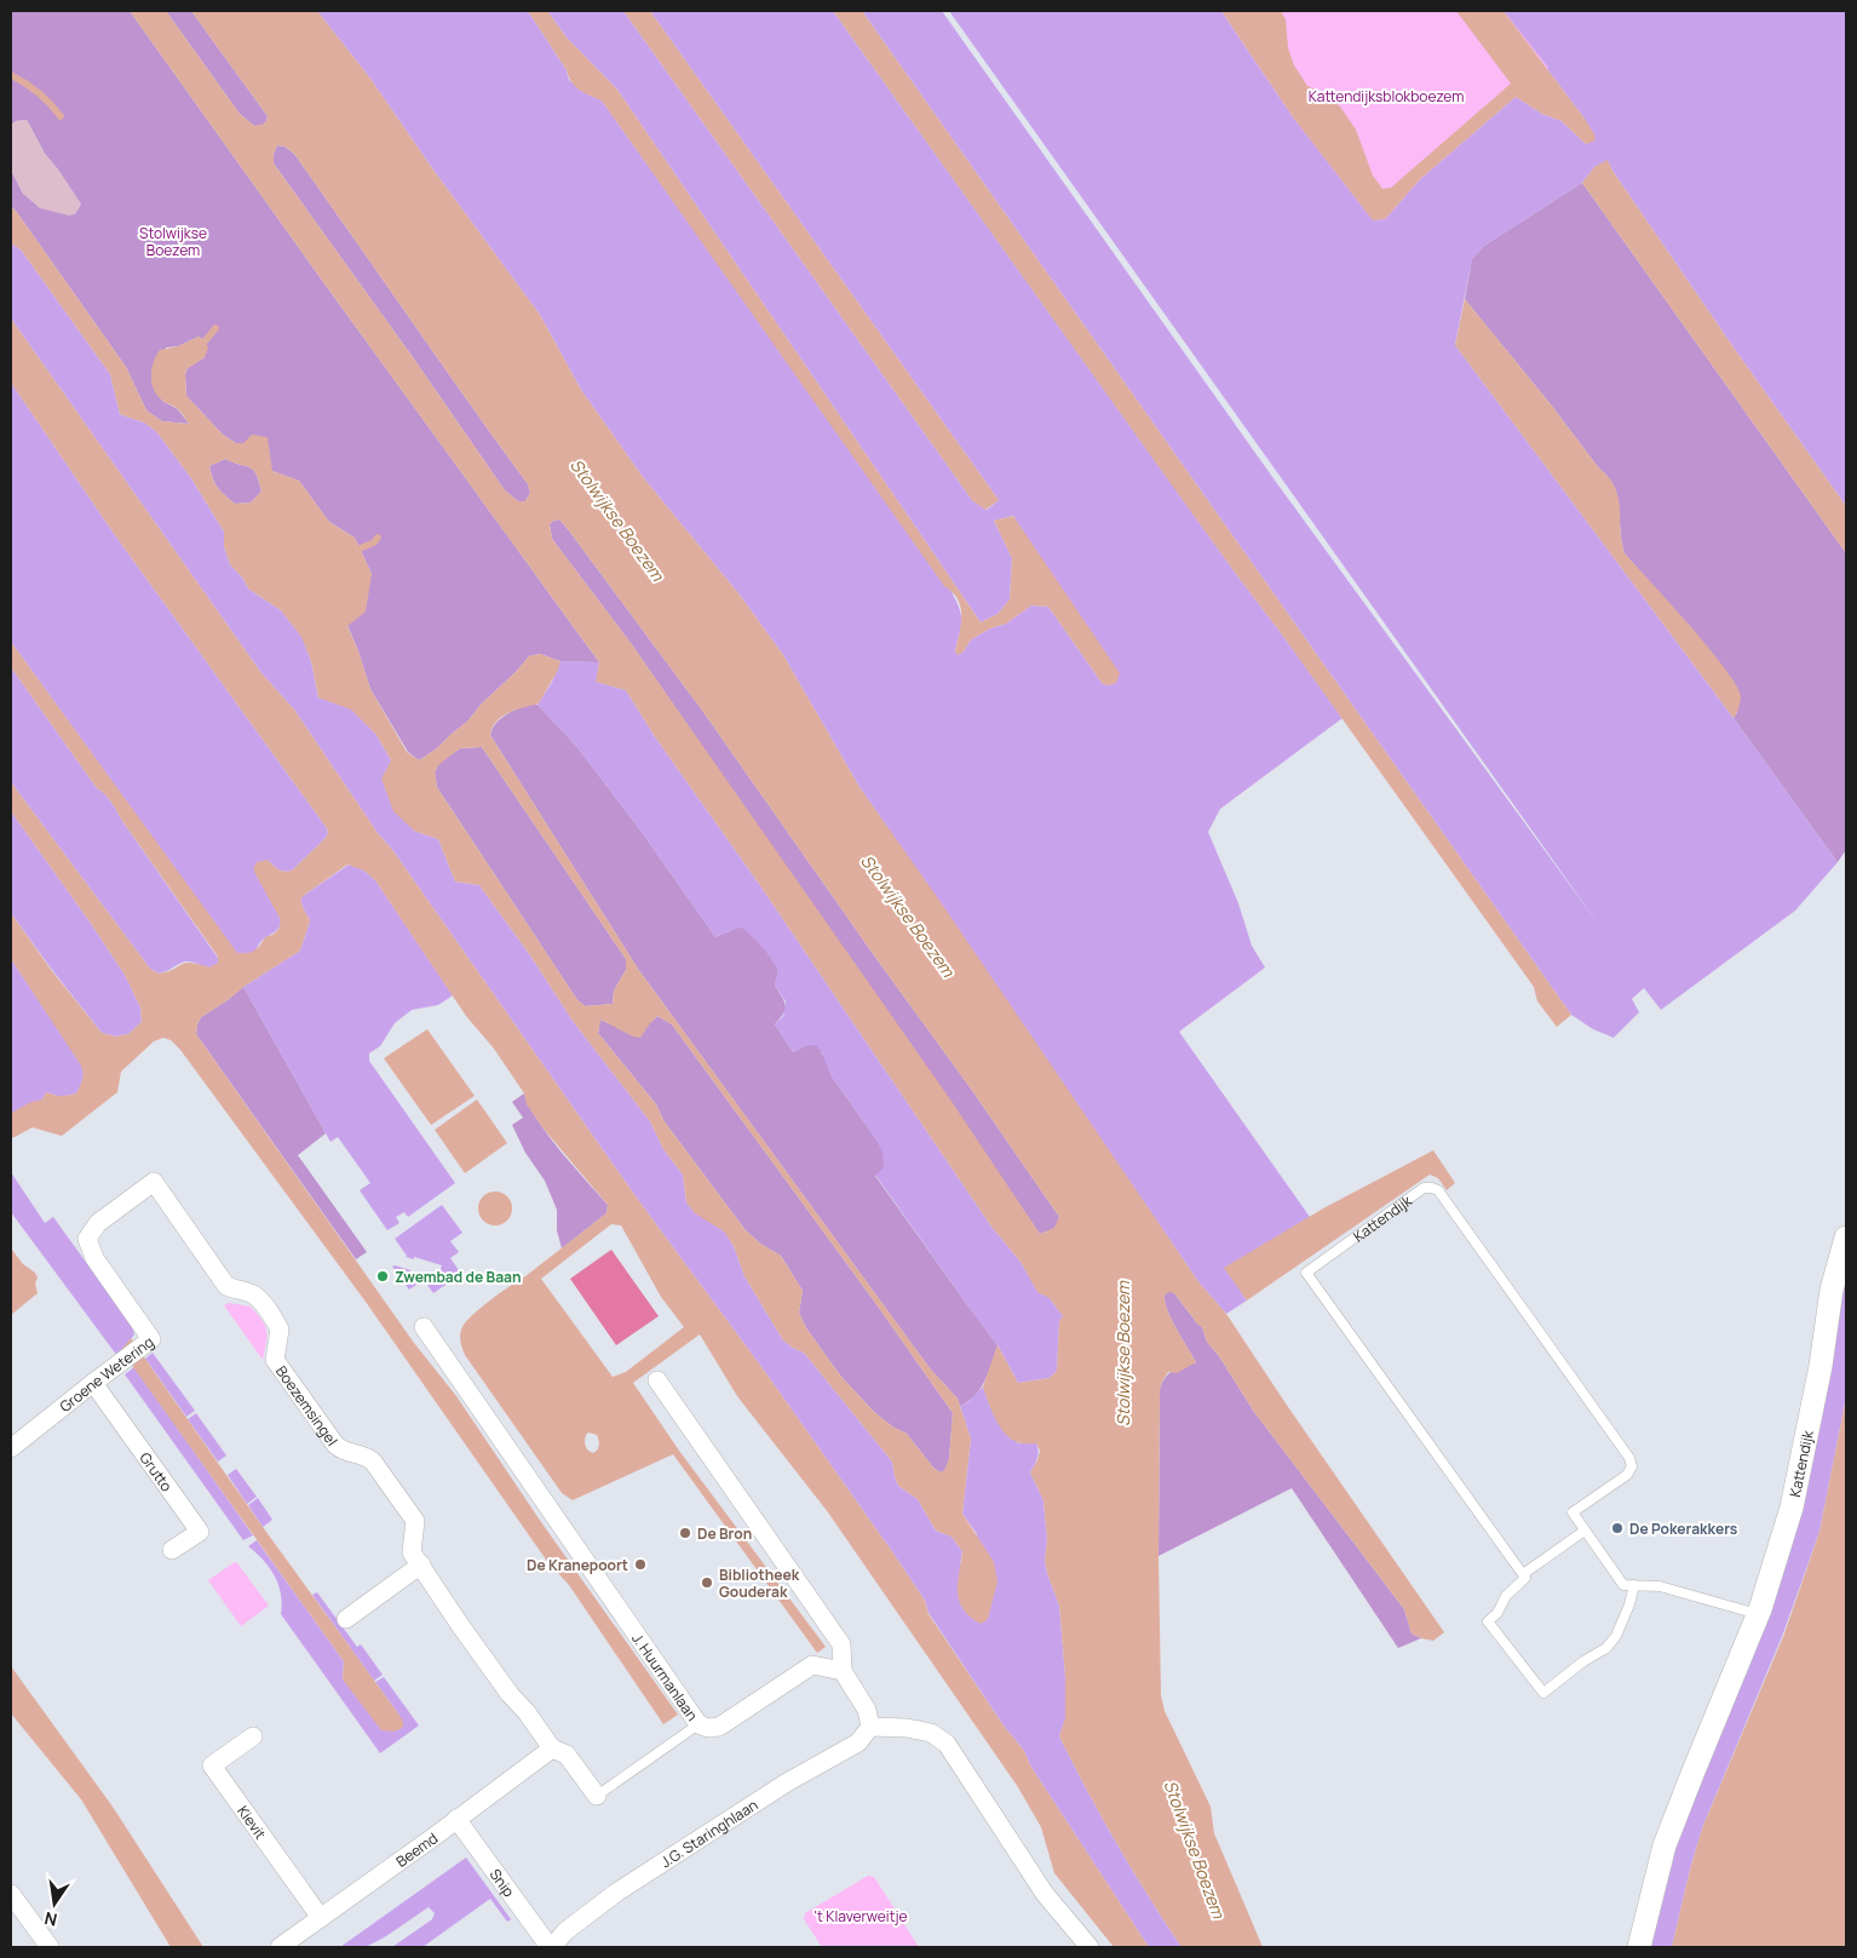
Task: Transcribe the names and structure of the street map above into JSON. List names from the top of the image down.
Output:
{
  "streets": {
    "street": [
      "Kattendijk",
      "Groene Wetering",
      "Boezemsingel",
      "Grutto",
      "J. Huurmanlaan",
      "Kievit",
      "J.G. Staringhlaan",
      "Beemd",
      "Snip"
    ]
  },
  "crossings": [
    ["Groene Wetering", "Boezemsingel"],
    ["Groene Wetering", "Grutto"],
    ["Boezemsingel", "Beemd"],
    ["Kievit", "Beemd"],
    ["J.G. Staringhlaan", "Snip"],
    ["Beemd", "Snip"]
  ],
  "water": ["Stolwijkse Boezem"],
  "parks": ["Kattendijksblokboezem", "Stolwijkse Boezem", "'t Klaverweitje"],
  "places": [
    "Zwembad de Baan",
    "De Pokerakkers",
    "De Bron",
    "De Kranepoort",
    "Bibliotheek Gouderak"
  ],
  "north": "bottom"
}
